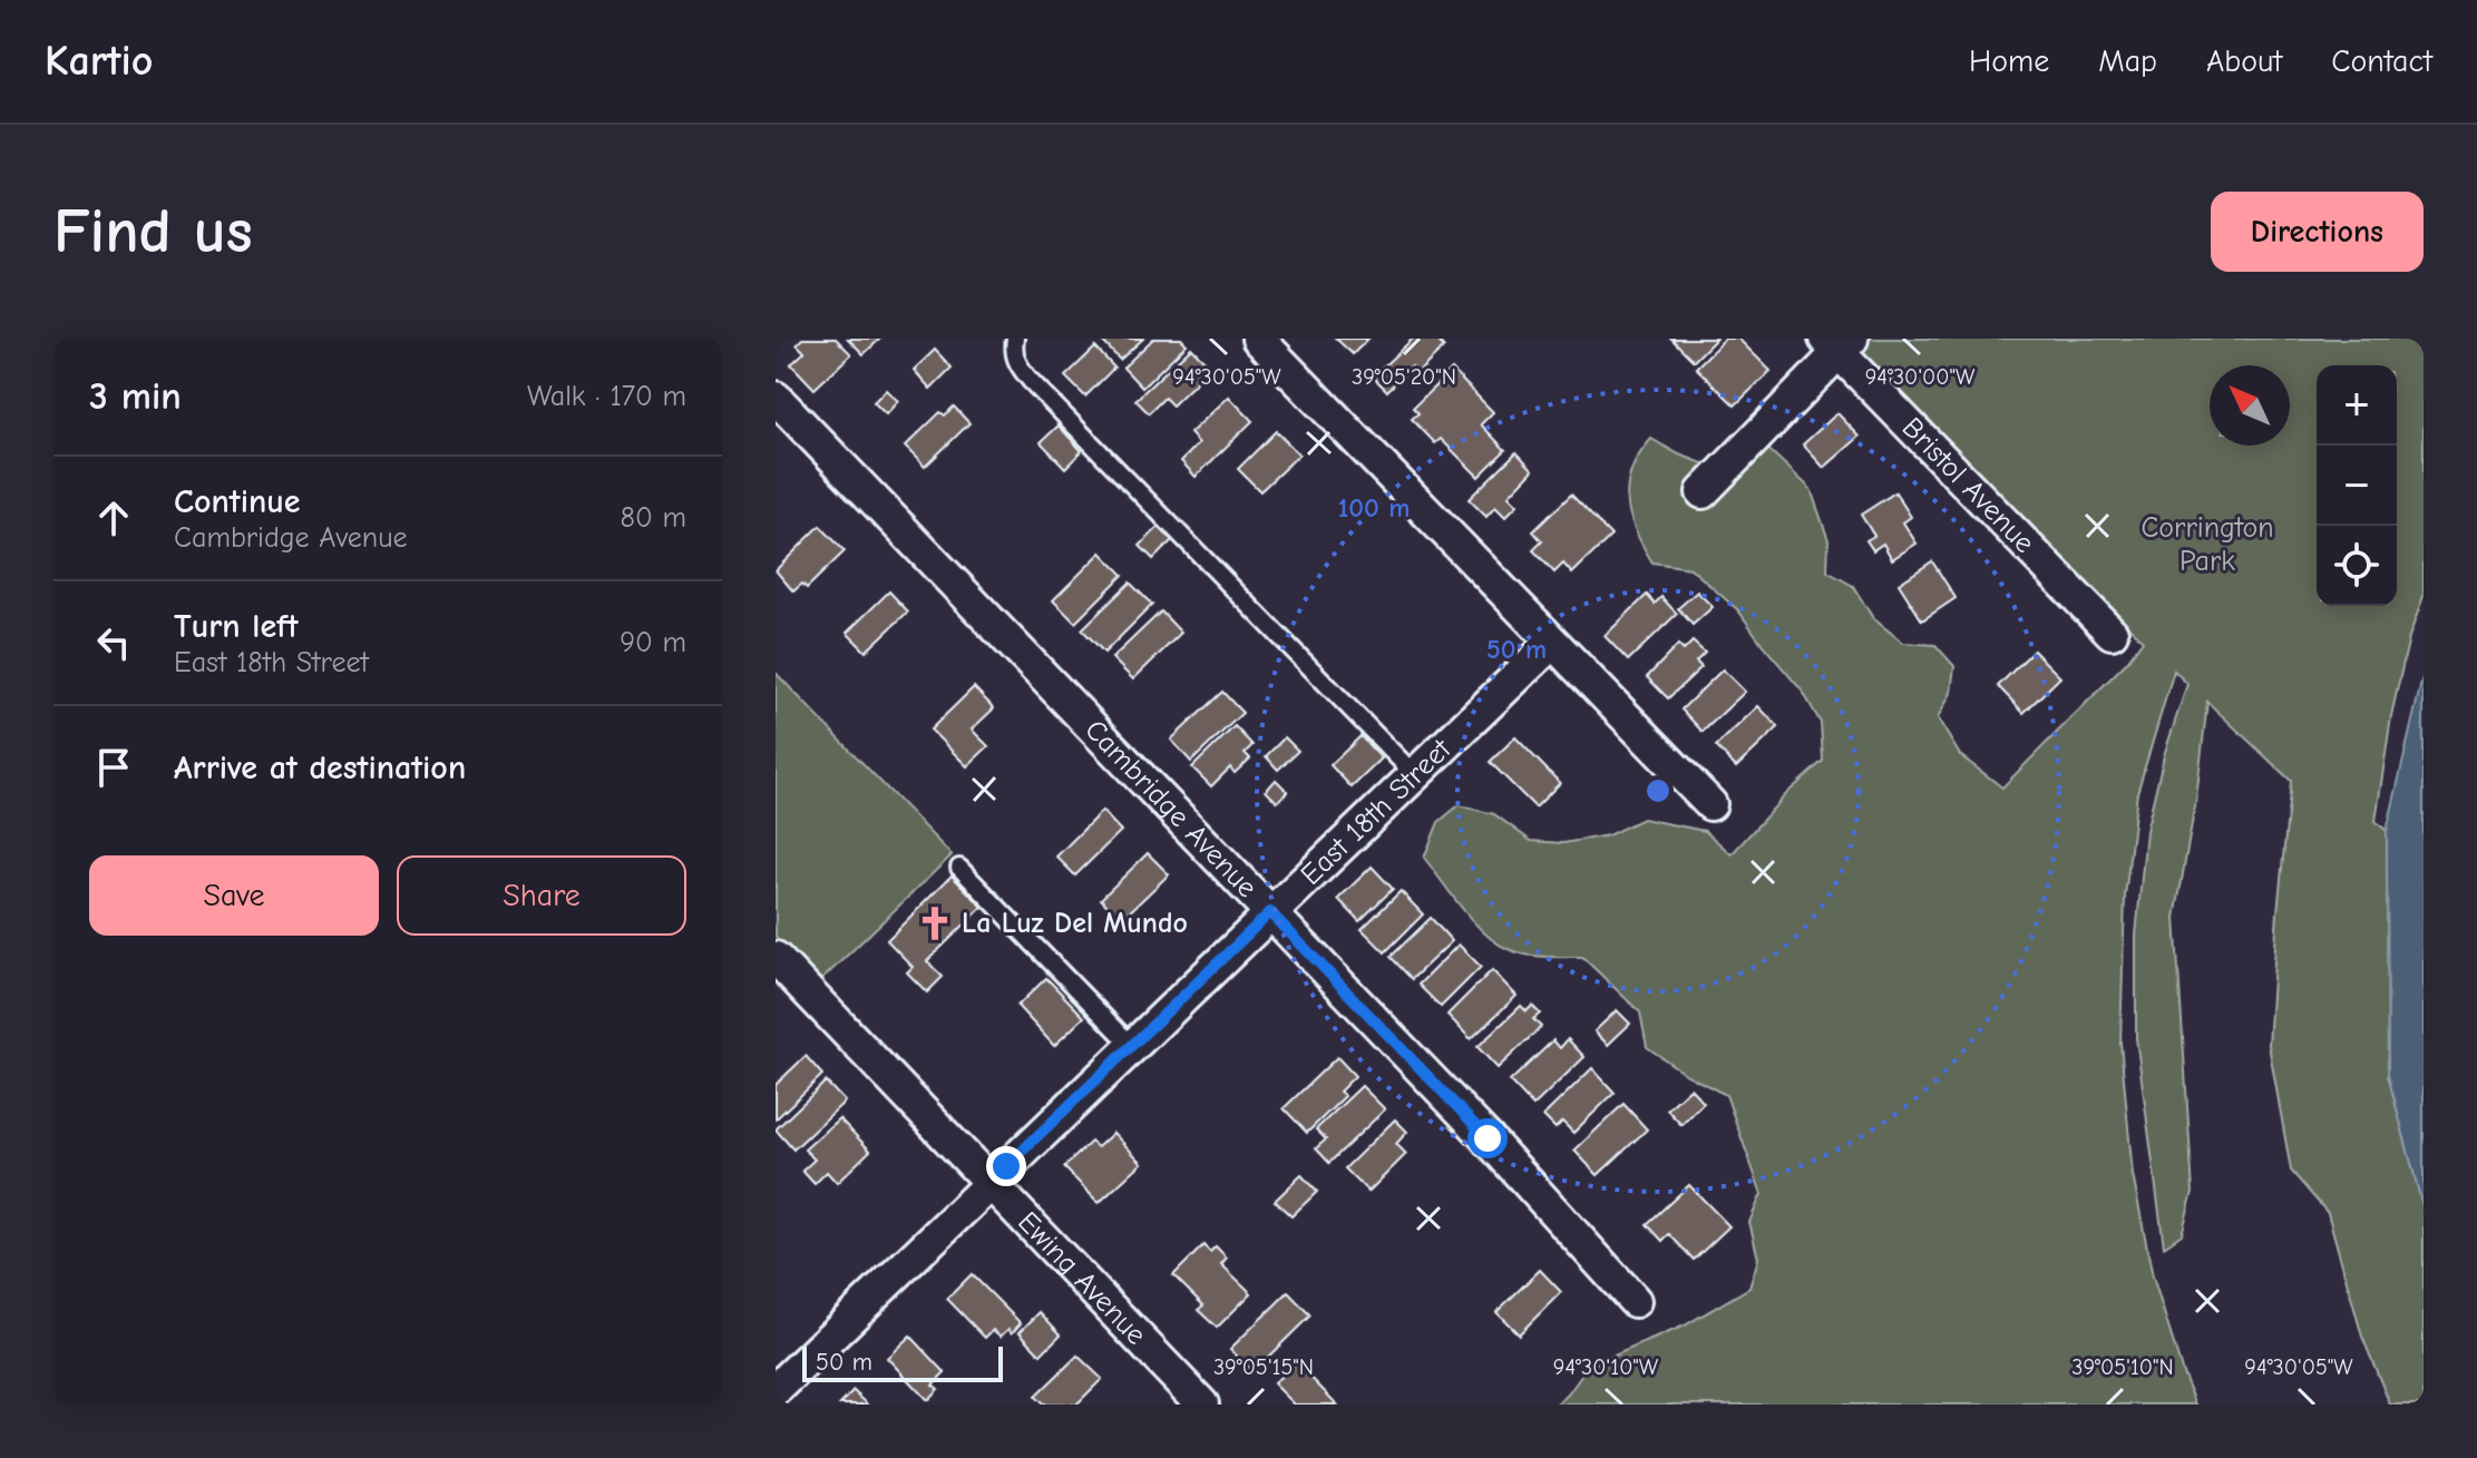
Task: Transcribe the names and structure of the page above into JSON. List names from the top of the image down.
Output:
{
  "streets": {
    "street": [
      "Bristol Avenue",
      "Cambridge Avenue",
      "East 18th Street",
      "Ewing Avenue"
    ]
  },
  "crossings": [
    ["Cambridge Avenue", "East 18th Street"],
    ["East 18th Street", "Ewing Avenue"]
  ],
  "parks": ["Corrington Park"],
  "places": {
    "church": ["La Luz Del Mundo"]
  },
  "scale_bar": "50 m",
  "north": "top left",
  "page": {
    "header": "Kartio",
    "nav": [
      "Home",
      "Map",
      "About",
      "Contact"
    ],
    "buttons": [
      "Directions",
      ["Save", "Share"]
    ],
    "title": "Find us",
    "heading": ["3 min", "Walk · 170 m"],
    "map_buttons": ["+", "−"],
    "list": [
      ["Continue", "Cambridge Avenue", "80 m"],
      ["Turn left", "East 18th Street", "90 m"],
      "Arrive at destination"
    ],
    "scale": "50 m"
  },
  "coordinates": [
    "94°30'05\"W",
    "94°30'00\"W",
    "39°05'20\"N",
    "39°05'15\"N",
    "39°05'10\"N",
    "94°30'10\"W"
  ],
  "rings": ["100 m", "50 m"]
}
